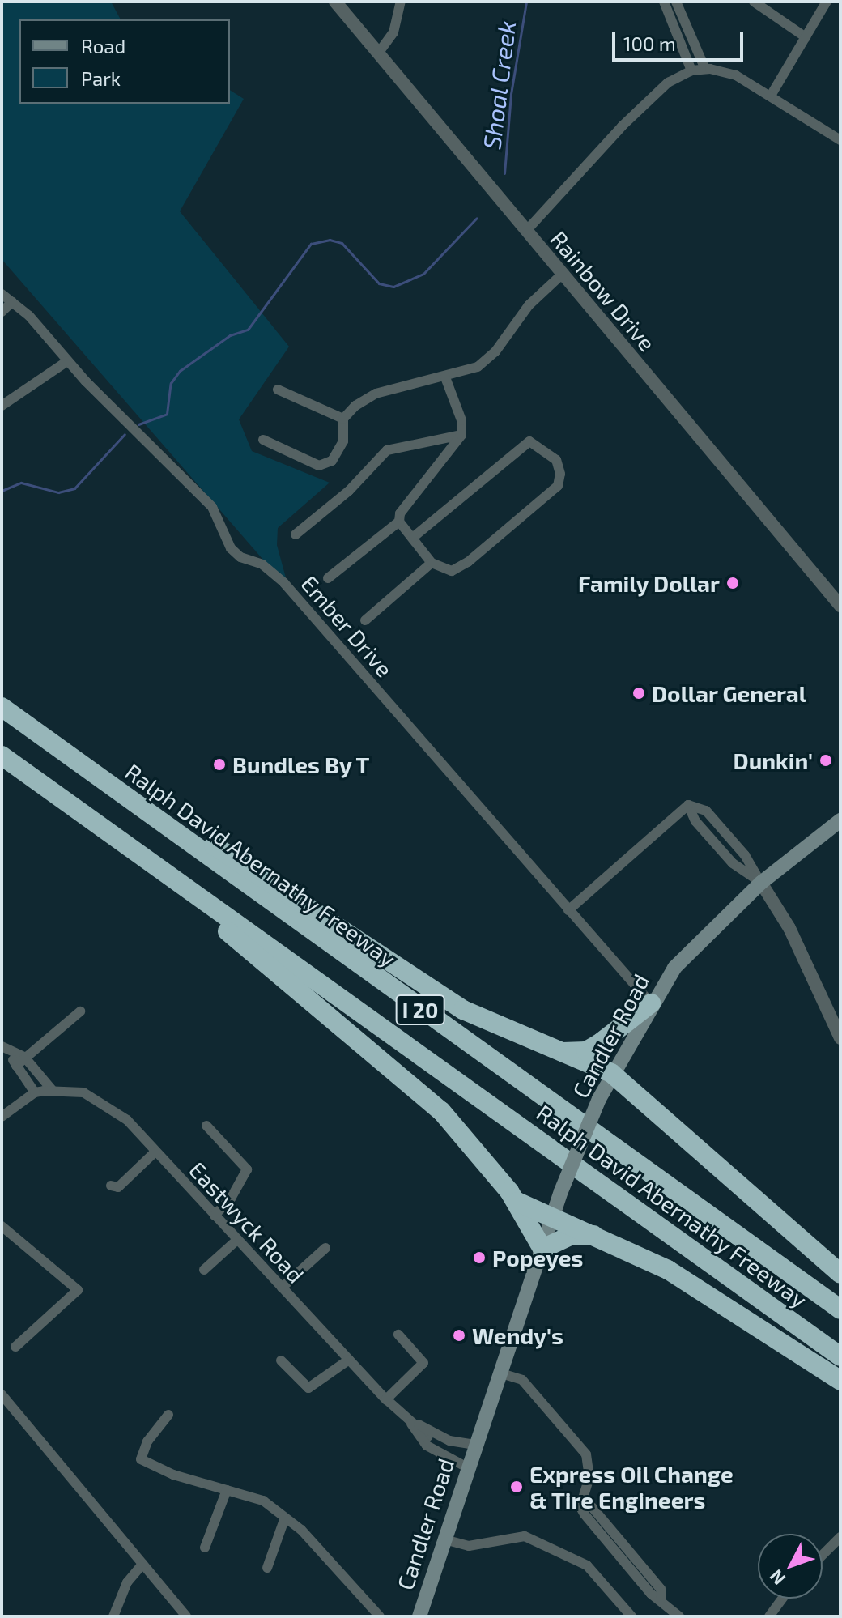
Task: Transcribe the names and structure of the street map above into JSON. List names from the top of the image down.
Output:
{
  "streets": {
    "highway": ["Ralph David Abernathy Freeway", "I 20"],
    "main road": ["Candler Road"],
    "street": ["Rainbow Drive", "Ember Drive", "Eastwyck Road"]
  },
  "crossings": [
    ["Ember Drive", "Candler Road"],
    ["Candler Road", "Eastwyck Road"]
  ],
  "water": ["Shoal Creek"],
  "places": [
    "Family Dollar",
    "Dollar General",
    "Dunkin'",
    "Bundles By T",
    "Popeyes",
    "Wendy's",
    "Express Oil Change & Tire Engineers"
  ],
  "legend": ["Road", "Park"],
  "scale_bar": "100 m",
  "north": "bottom left"
}
